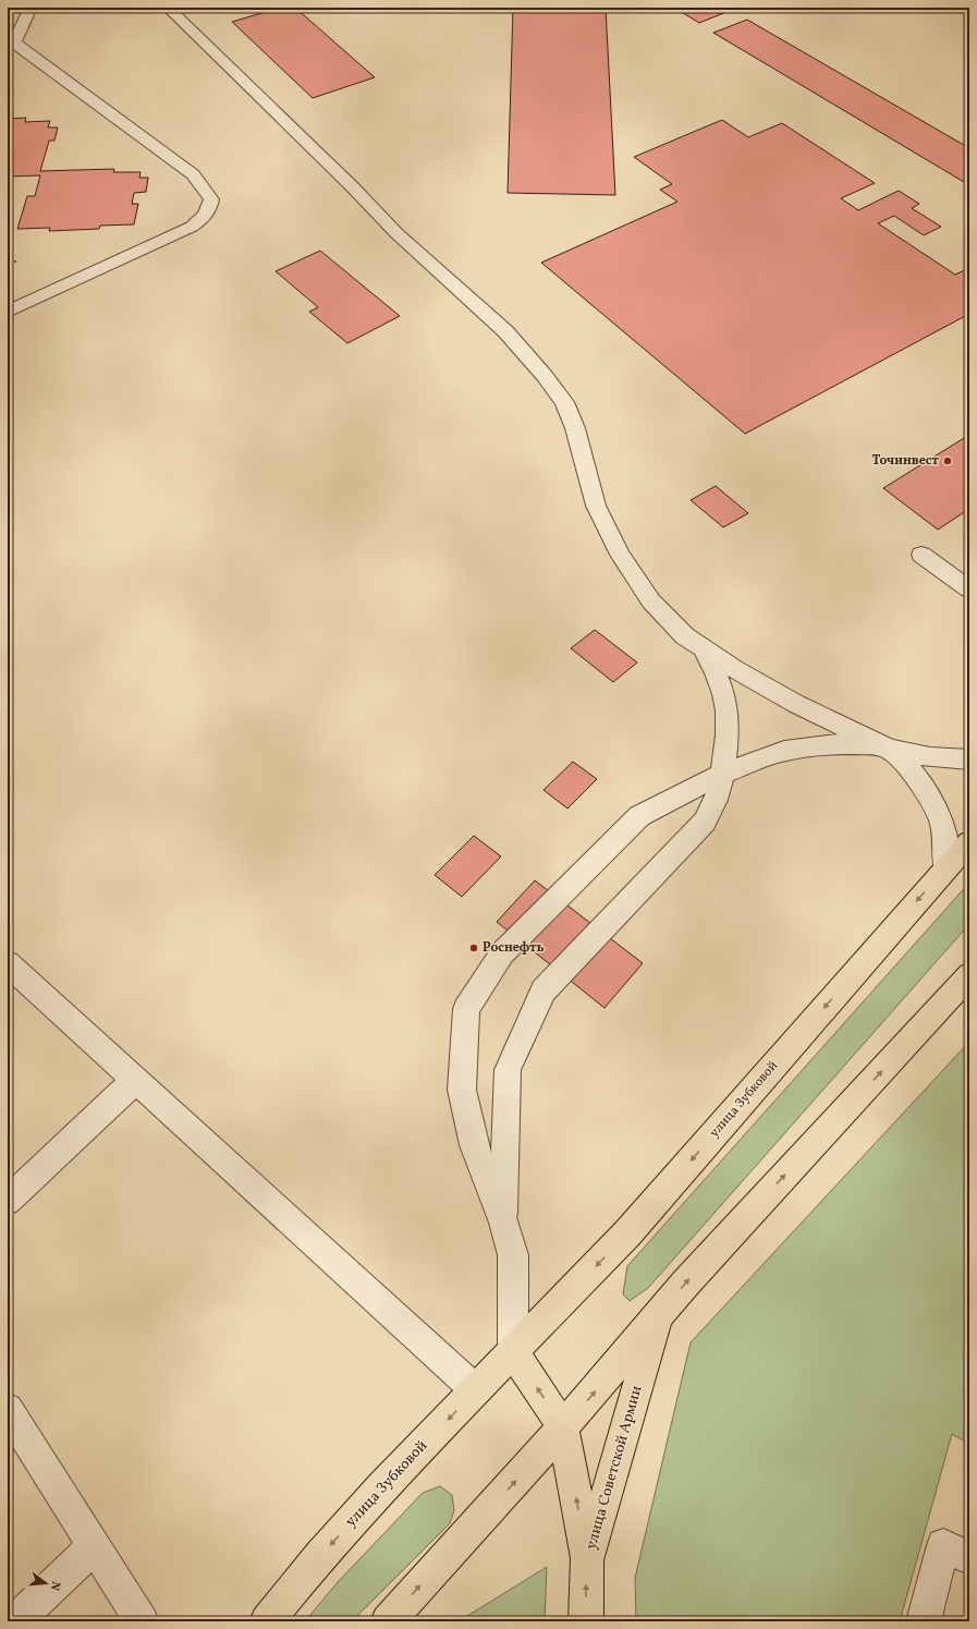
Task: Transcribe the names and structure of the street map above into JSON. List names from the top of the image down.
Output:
{
  "streets": {
    "main road": ["улица Зубковой", "улица Советской Армии"]
  },
  "places": ["Точинвест", "Роснефть"],
  "north": "right"
}
